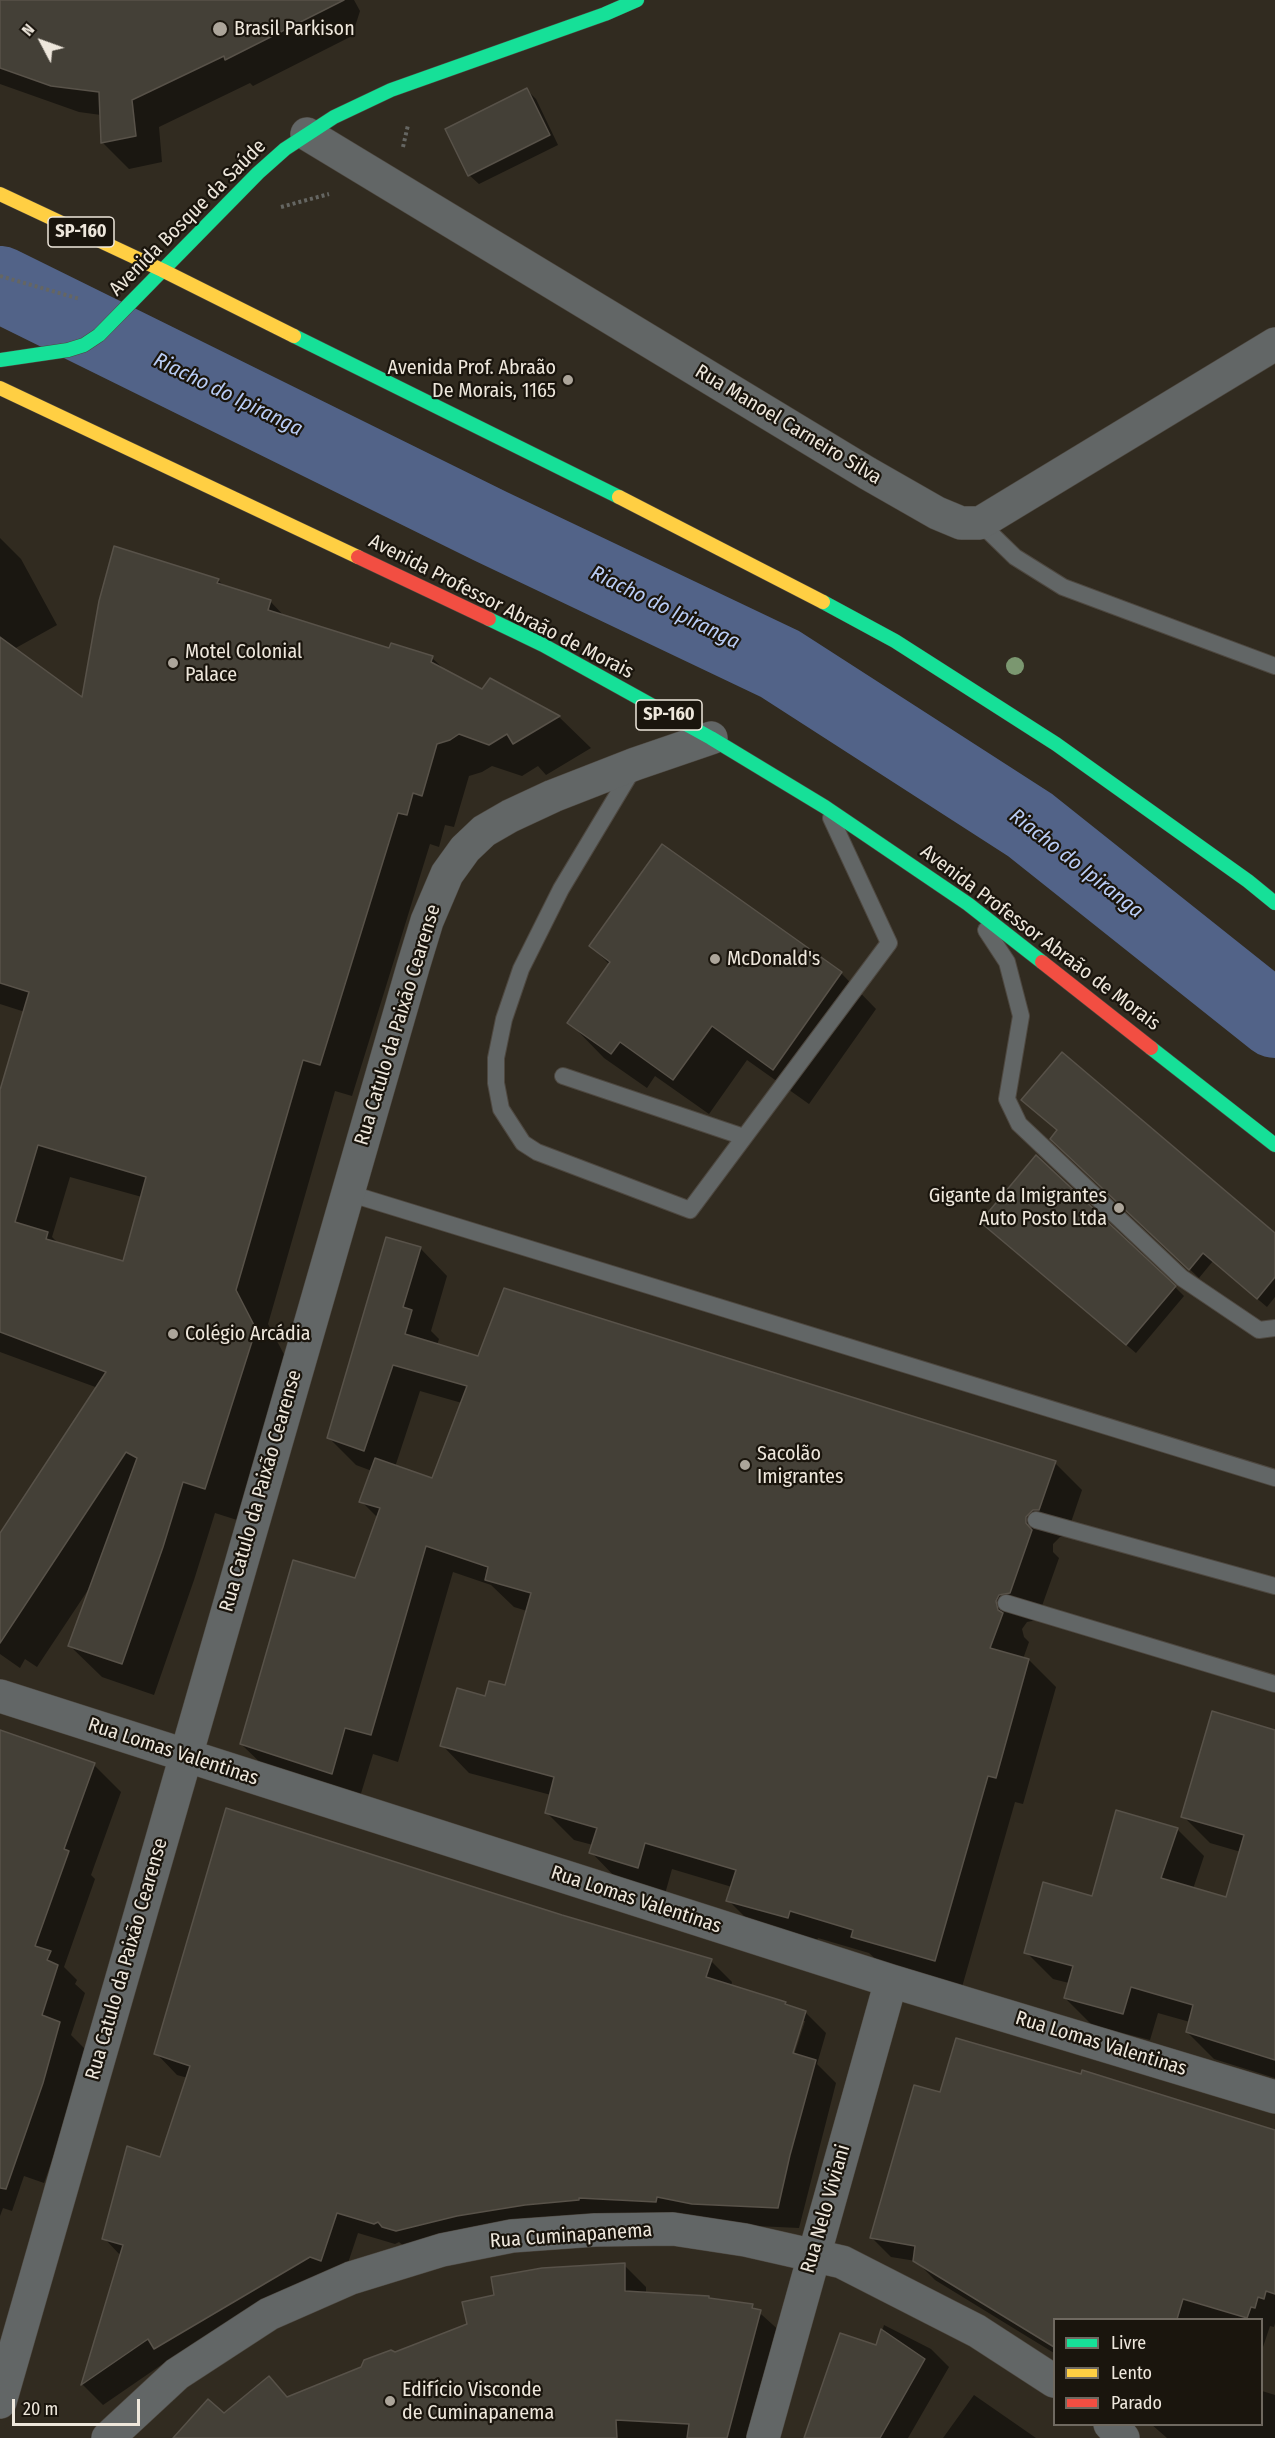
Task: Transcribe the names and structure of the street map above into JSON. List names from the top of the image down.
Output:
{
  "streets": {
    "main road": ["Avenida Bosque da Saúde", "SP-160", "Avenida Professor Abraão de Morais"],
    "street": [
      "Rua Manoel Carneiro Silva",
      "Rua Catulo da Paixão Cearense",
      "Rua Lomas Valentinas",
      "Rua Nelo Viviani",
      "Rua Cuminapanema"
    ]
  },
  "crossings": [
    ["Avenida Bosque da Saúde", "SP-160"],
    ["Avenida Bosque da Saúde", "Rua Manoel Carneiro Silva"],
    ["Avenida Professor Abraão de Morais", "Rua Catulo da Paixão Cearense"],
    ["Rua Catulo da Paixão Cearense", "Rua Lomas Valentinas"],
    ["Rua Lomas Valentinas", "Rua Nelo Viviani"],
    ["Rua Nelo Viviani", "Rua Cuminapanema"]
  ],
  "water": ["Riacho do Ipiranga"],
  "places": [
    "Brasil Parkison",
    "Avenida Prof. Abraão De Morais, 1165",
    "Motel Colonial Palace",
    "McDonald's",
    "Gigante da Imigrantes Auto Posto Ltda",
    "Colégio Arcádia",
    "Sacolão Imigrantes",
    "Edifício Visconde de Cuminapanema"
  ],
  "legend": ["Livre", "Lento", "Parado"],
  "scale_bar": "20 m",
  "north": "top left"
}
